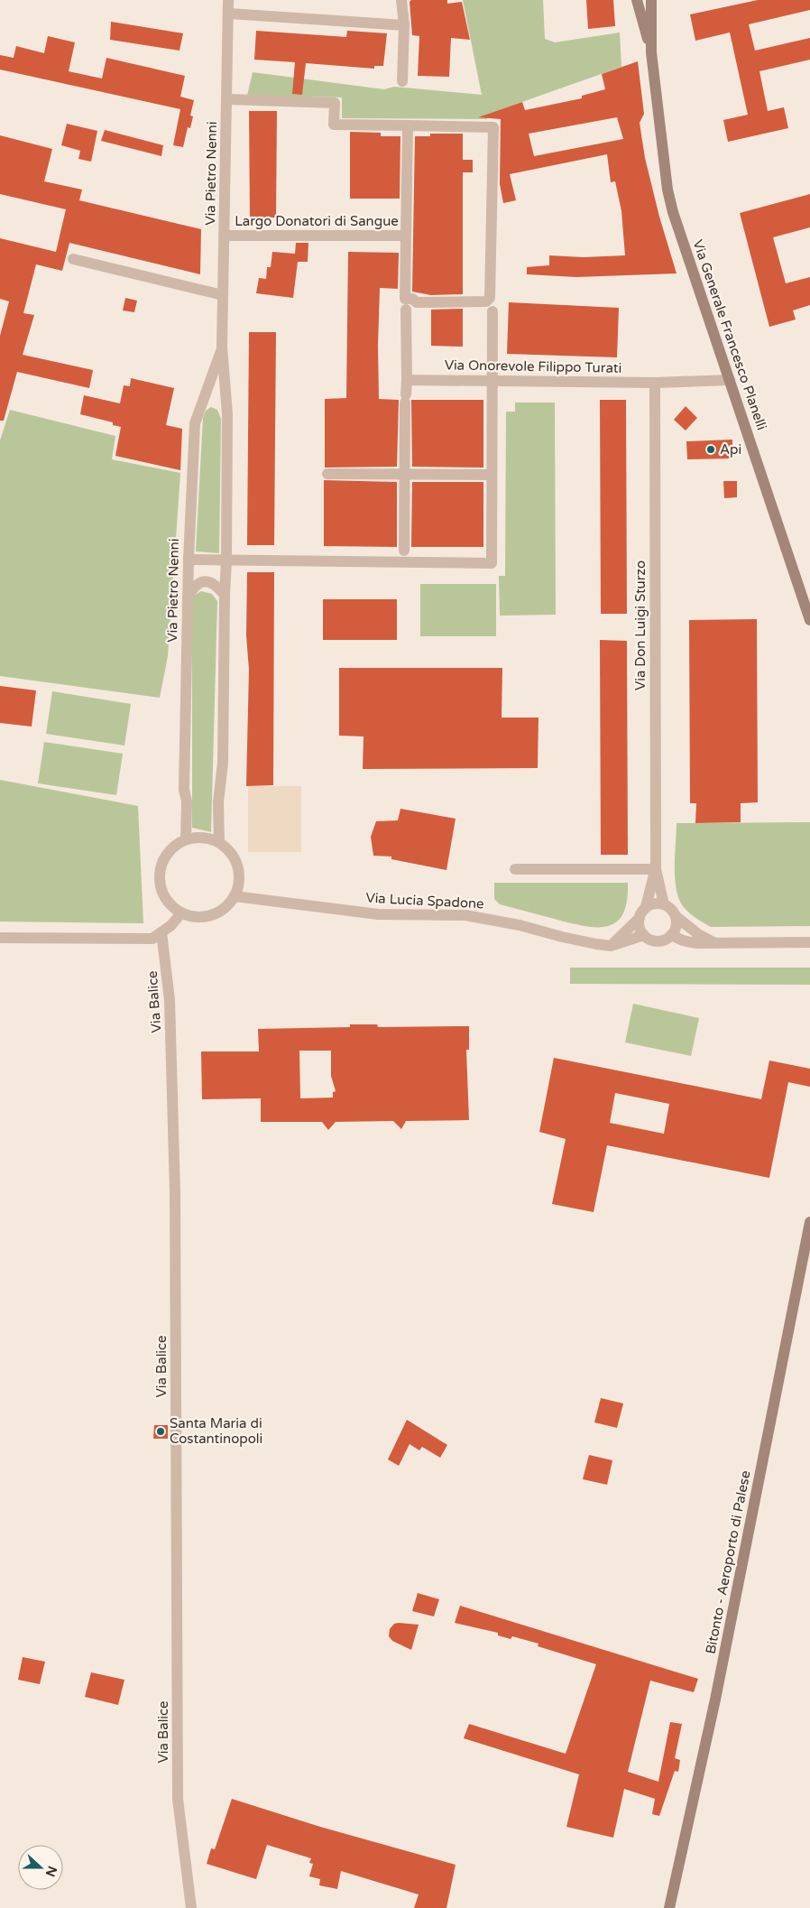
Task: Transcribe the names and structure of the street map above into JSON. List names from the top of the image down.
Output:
{
  "streets": {
    "street": [
      "Via Pietro Nenni",
      "Largo Donatori di Sangue",
      "Via Generale Francesco Planelli",
      "Via Onorevole Filippo Turati",
      "Via Don Luigi Sturzo",
      "Via Lucia Spadone",
      "Via Balice",
      "Bitonto - Aeroporto di Palese"
    ]
  },
  "crossings": [
    ["Via Pietro Nenni", "Largo Donatori di Sangue"],
    ["Via Pietro Nenni", "Via Lucia Spadone"],
    ["Via Generale Francesco Planelli", "Via Onorevole Filippo Turati"],
    ["Via Onorevole Filippo Turati", "Via Don Luigi Sturzo"]
  ],
  "places": ["Api", "Santa Maria di Costantinopoli"],
  "north": "right"
}
